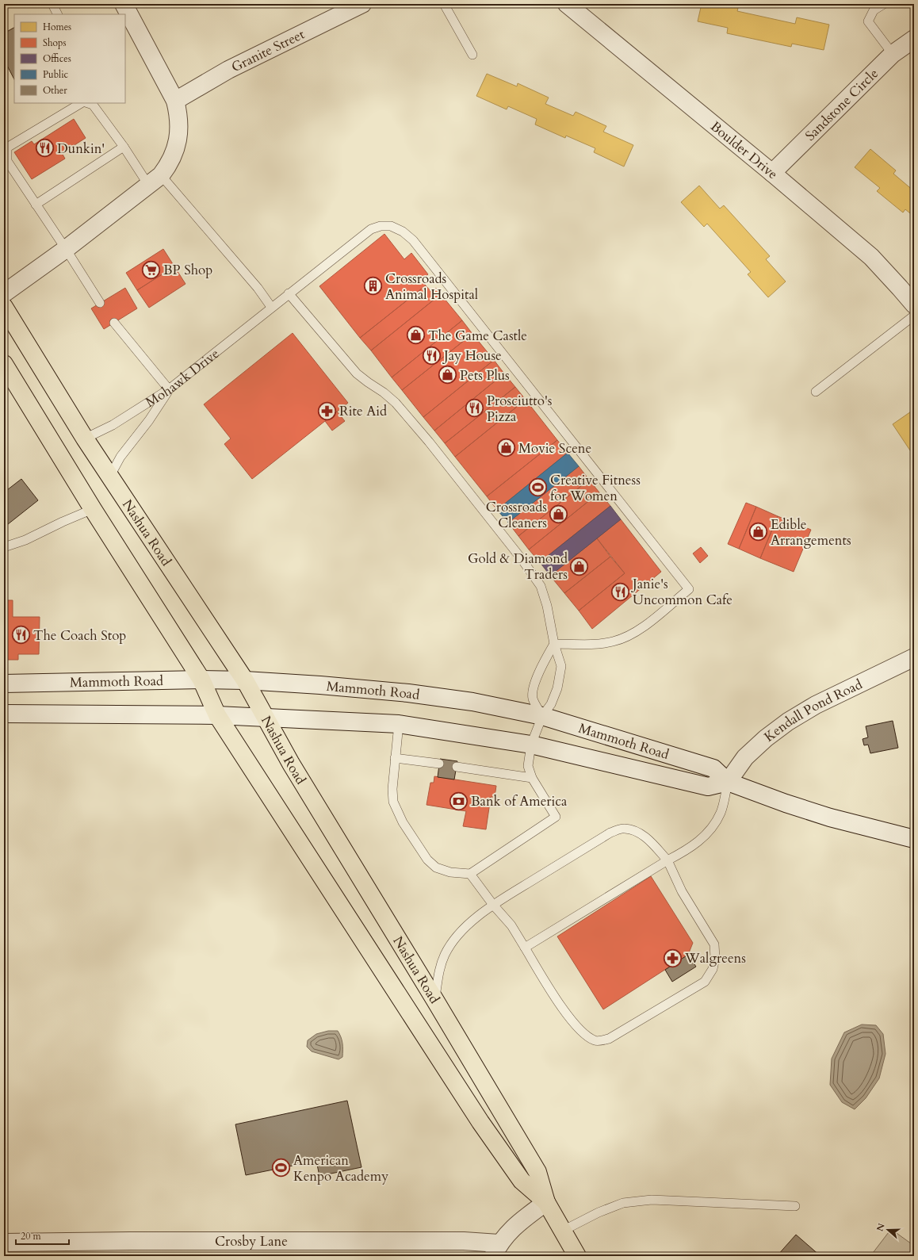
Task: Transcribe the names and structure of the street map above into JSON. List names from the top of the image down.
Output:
{
  "streets": {
    "main road": ["Nashua Road"],
    "street": [
      "Granite Street",
      "Sandstone Circle",
      "Boulder Drive",
      "Mammoth Road",
      "Kendall Pond Road",
      "Crosby Lane"
    ],
    "lane": ["Mohawk Drive"]
  },
  "crossings": [
    ["Sandstone Circle", "Boulder Drive"],
    ["Mohawk Drive", "Nashua Road"],
    ["Nashua Road", "Mammoth Road"],
    ["Mammoth Road", "Kendall Pond Road"]
  ],
  "places": {
    "restaurant": [
      "Dunkin'",
      "Jay House",
      "Prosciutto's Pizza",
      "Janie's Uncommon Cafe",
      "The Coach Stop"
    ],
    "supermarket": ["BP Shop"],
    "building": ["Crossroads Animal Hospital"],
    "shop": [
      "The Game Castle",
      "Pets Plus",
      "Movie Scene",
      "Crossroads Cleaners",
      "Edible Arrangements",
      "Gold & Diamond Traders"
    ],
    "pharmacy": ["Rite Aid", "Walgreens"],
    "sports": ["Creative Fitness for Women", "American Kenpo Academy"],
    "bank": ["Bank of America"]
  },
  "legend": [
    "Homes",
    "Shops",
    "Offices",
    "Public",
    "Other"
  ],
  "scale_bar": "20 m",
  "north": "left"
}
